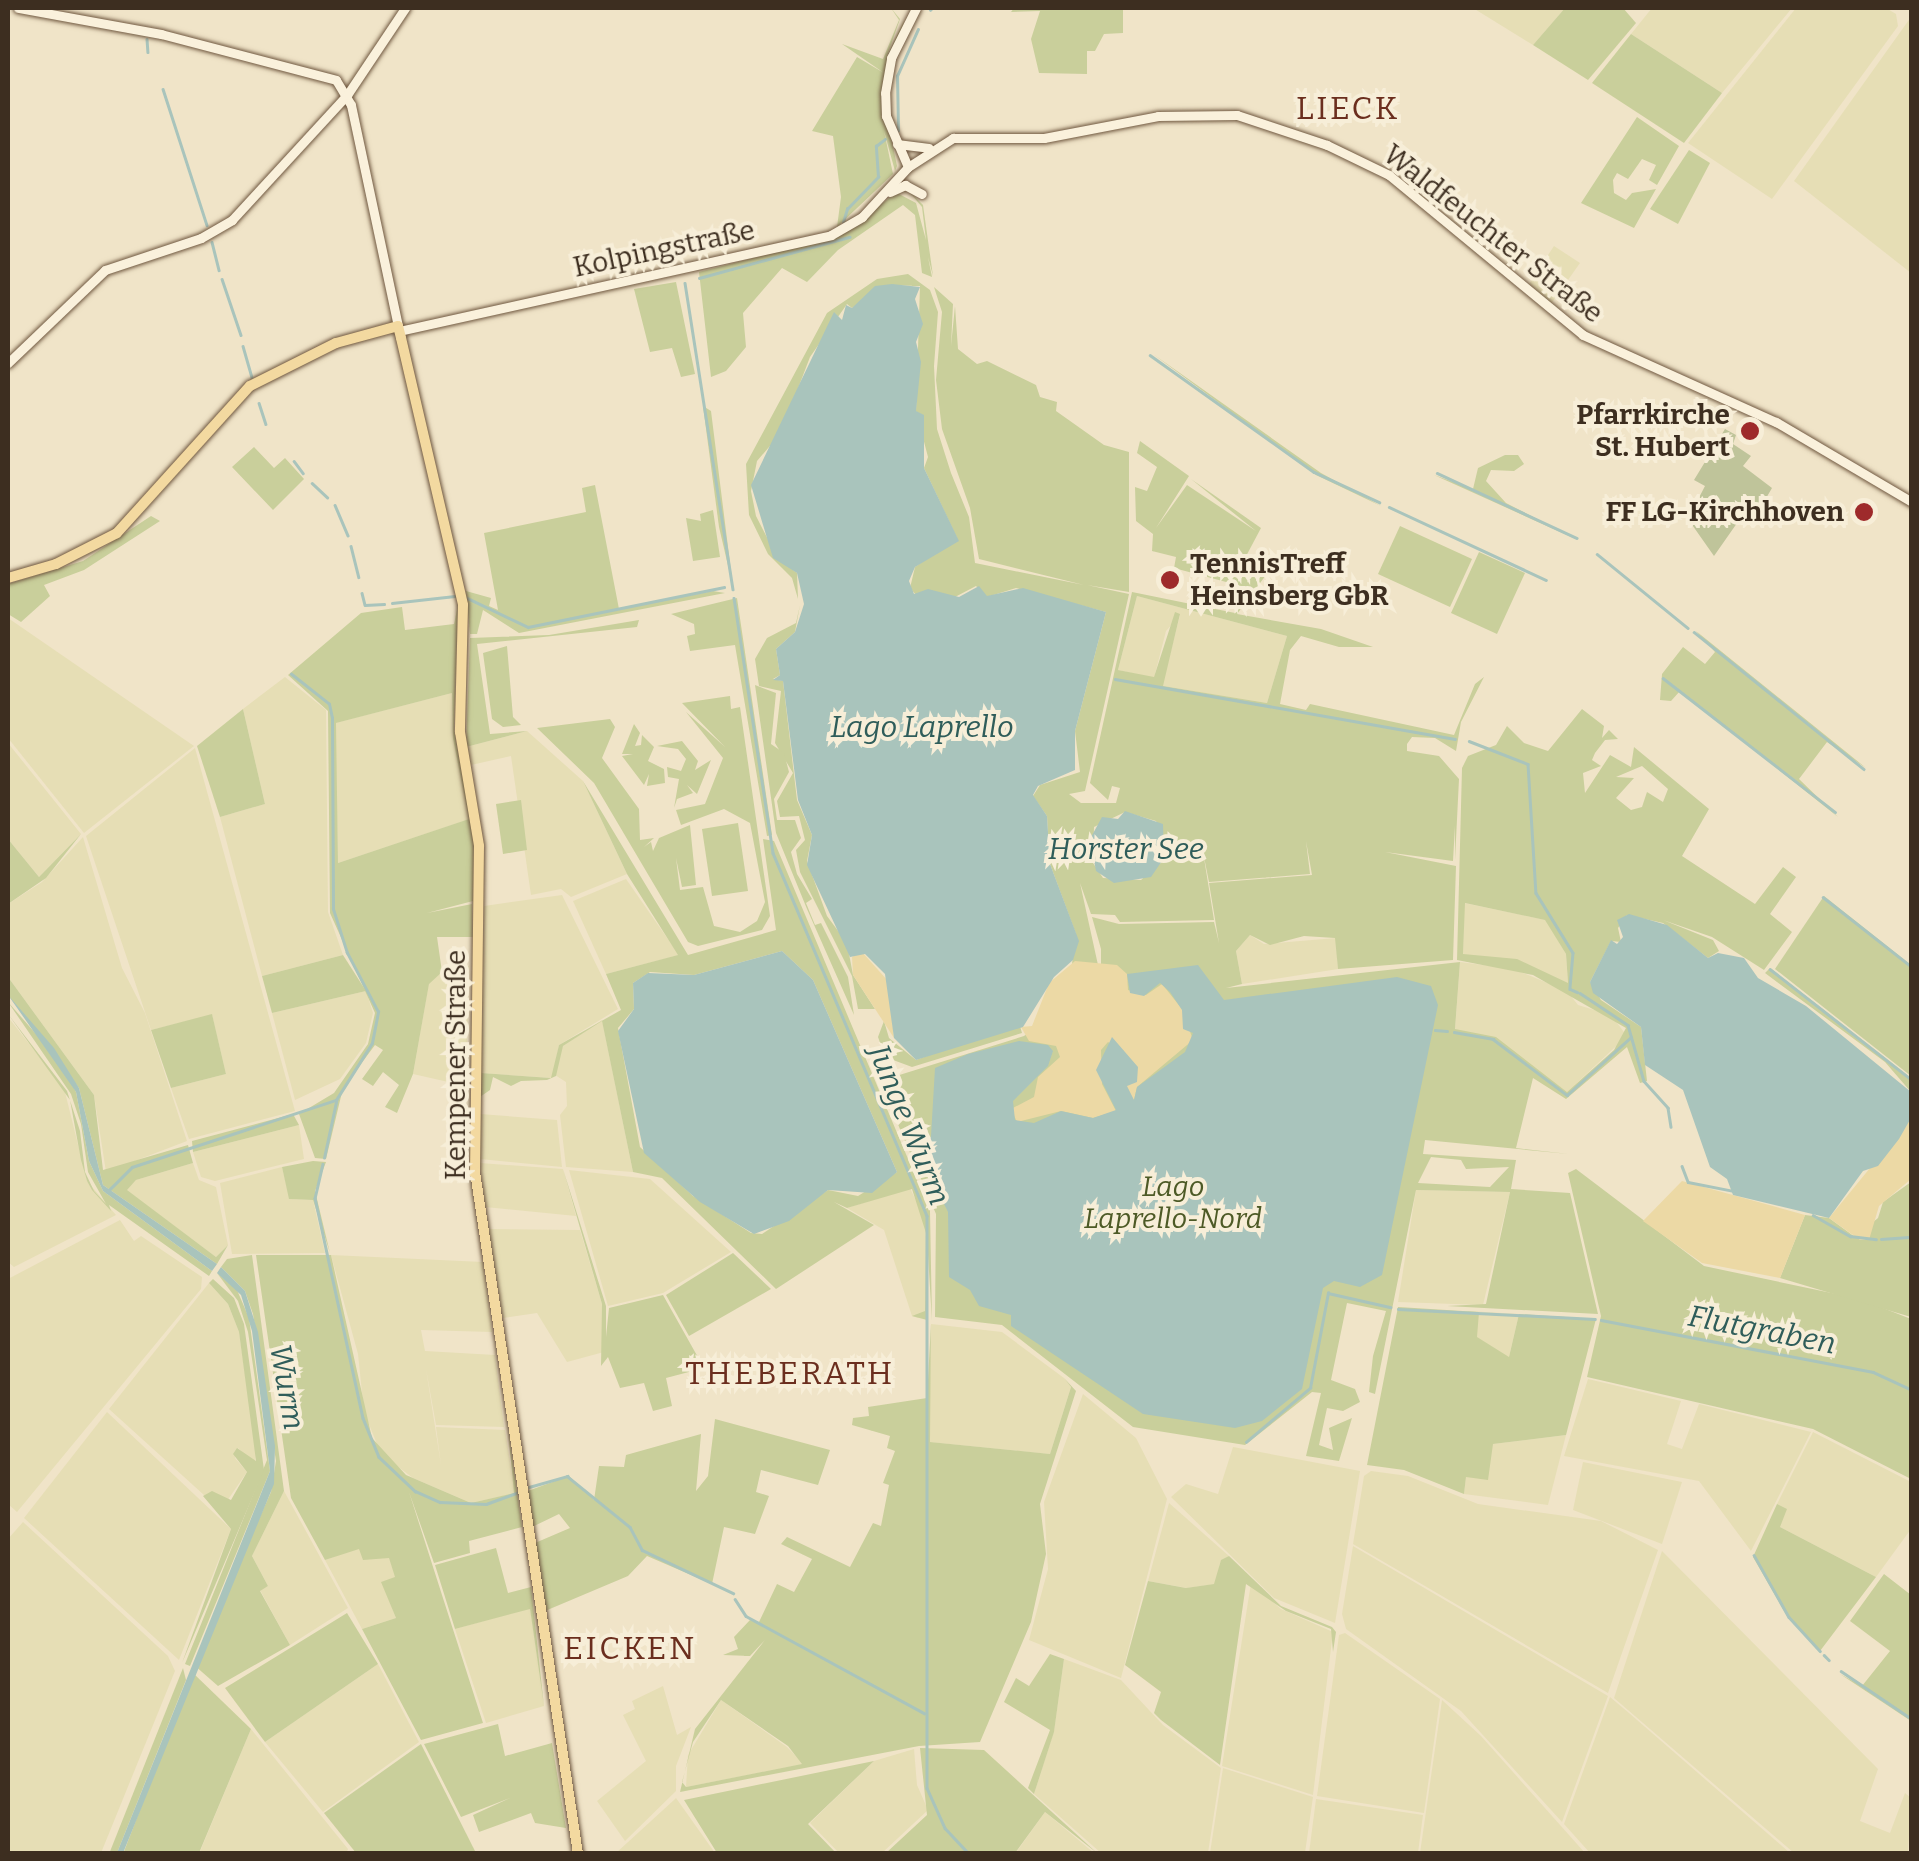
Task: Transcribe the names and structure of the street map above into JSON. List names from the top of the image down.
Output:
{
  "streets": {
    "main road": ["Kempener Straße"],
    "street": ["Waldfeuchter Straße", "Kolpingstraße"]
  },
  "crossings": [
    ["Waldfeuchter Straße", "Kolpingstraße"],
    ["Kolpingstraße", "Kempener Straße"]
  ],
  "districts": ["LIECK", "THEBERATH", "EICKEN"],
  "water": [
    "Lago Laprello",
    "Horster See",
    "Junge Wurm",
    "Flutgraben",
    "Wurm"
  ],
  "parks": ["Lago Laprello-Nord"],
  "places": ["Pfarrkirche St. Hubert", "FF LG-Kirchhoven", "TennisTreff Heinsberg GbR"]
}
